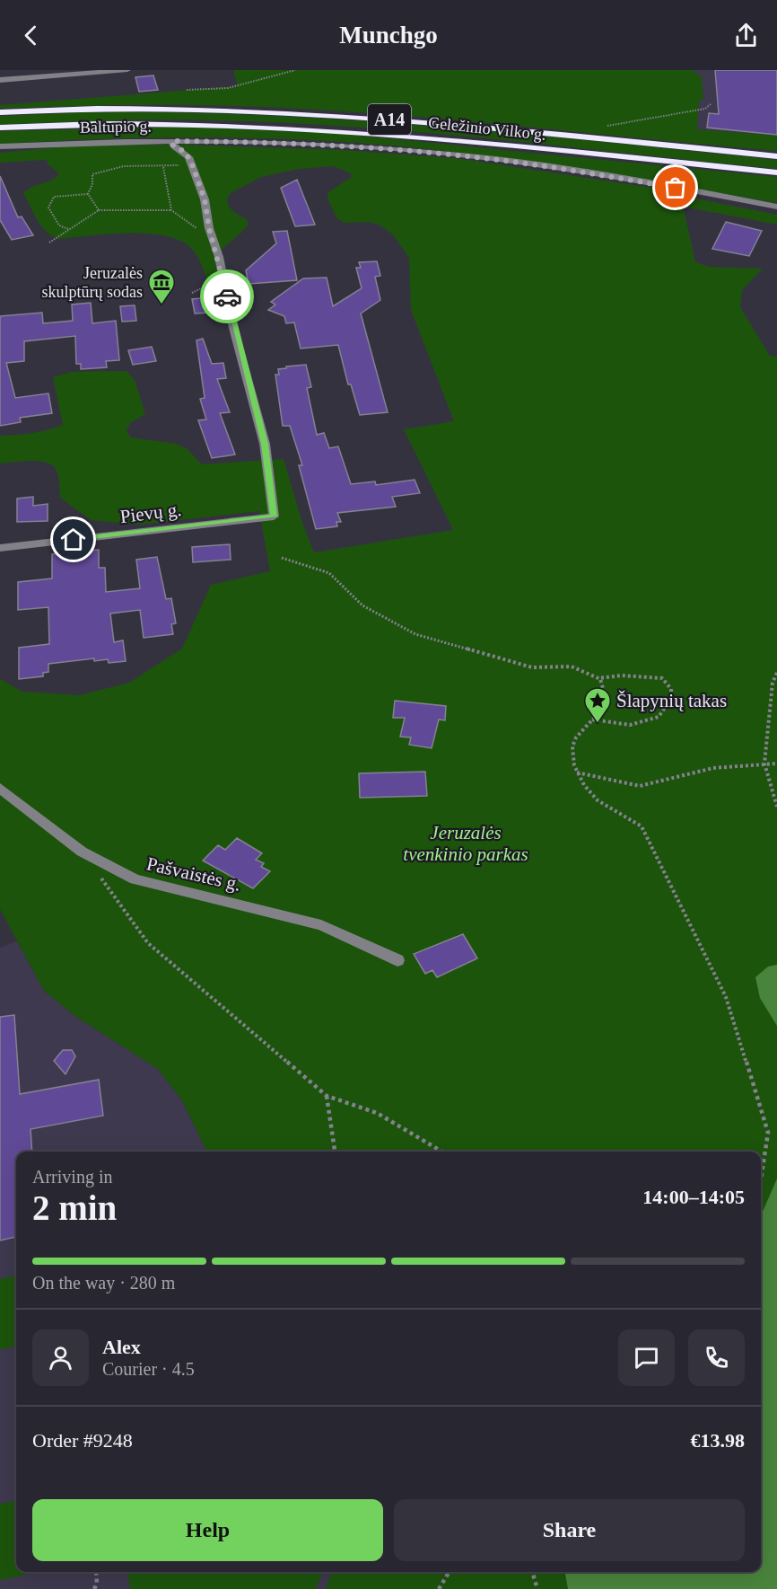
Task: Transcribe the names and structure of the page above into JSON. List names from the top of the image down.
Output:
{
  "streets": {
    "highway": ["A14", "Geležinio Vilko g."],
    "street": ["Baltupio g.", "Pievų g.", "Pašvaistės g."]
  },
  "parks": ["Jeruzalės tvenkinio parkas"],
  "places": {
    "museum": ["Jeruzalės skulptūrų sodas"],
    "place": ["Šlapynių takas"]
  },
  "page": {
    "header": "Munchgo",
    "heading": ["2 min", "Arriving in", "14:00–14:05"],
    "panel": [
      "Alex",
      "Courier · 4.5",
      "Order #9248",
      "€13.98"
    ],
    "bar": "On the way · 280 m",
    "buttons": ["Help", "Share"]
  }
}
